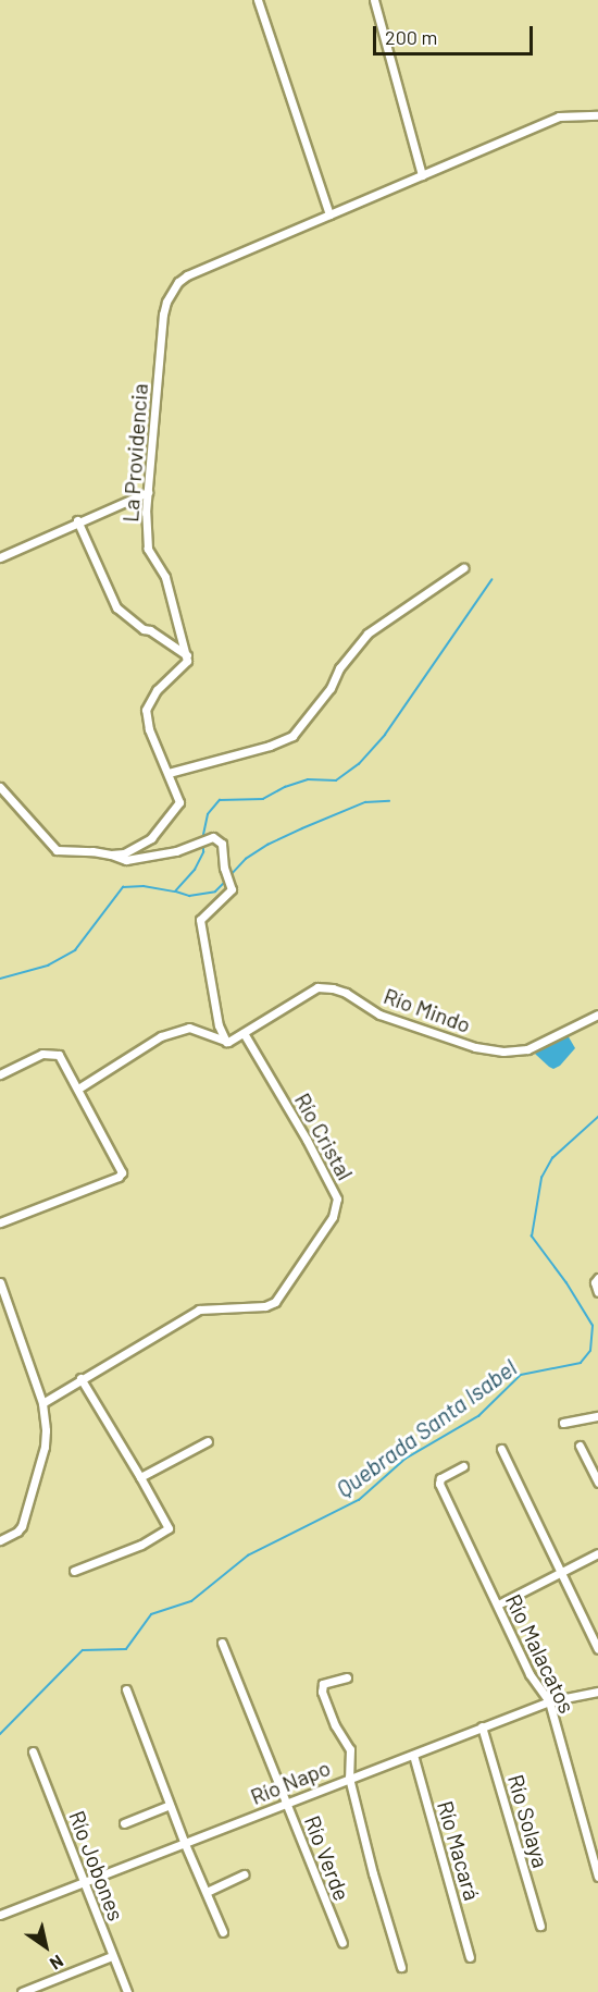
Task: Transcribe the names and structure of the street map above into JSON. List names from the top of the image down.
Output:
{
  "streets": {
    "street": [
      "La Providencia",
      "Río Mindo",
      "Río Cristal",
      "Río Malacatos",
      "Río Napo",
      "Río Solaya",
      "Río Macará",
      "Río Verde",
      "Río Jobones"
    ]
  },
  "crossings": [
    ["Río Mindo", "Río Cristal"],
    ["Río Malacatos", "Río Napo"],
    ["Río Napo", "Río Solaya"],
    ["Río Napo", "Río Macará"],
    ["Río Napo", "Río Verde"],
    ["Río Napo", "Río Jobones"]
  ],
  "water": ["Quebrada Santa Isabel"],
  "scale_bar": "200 m",
  "north": "bottom right"
}
